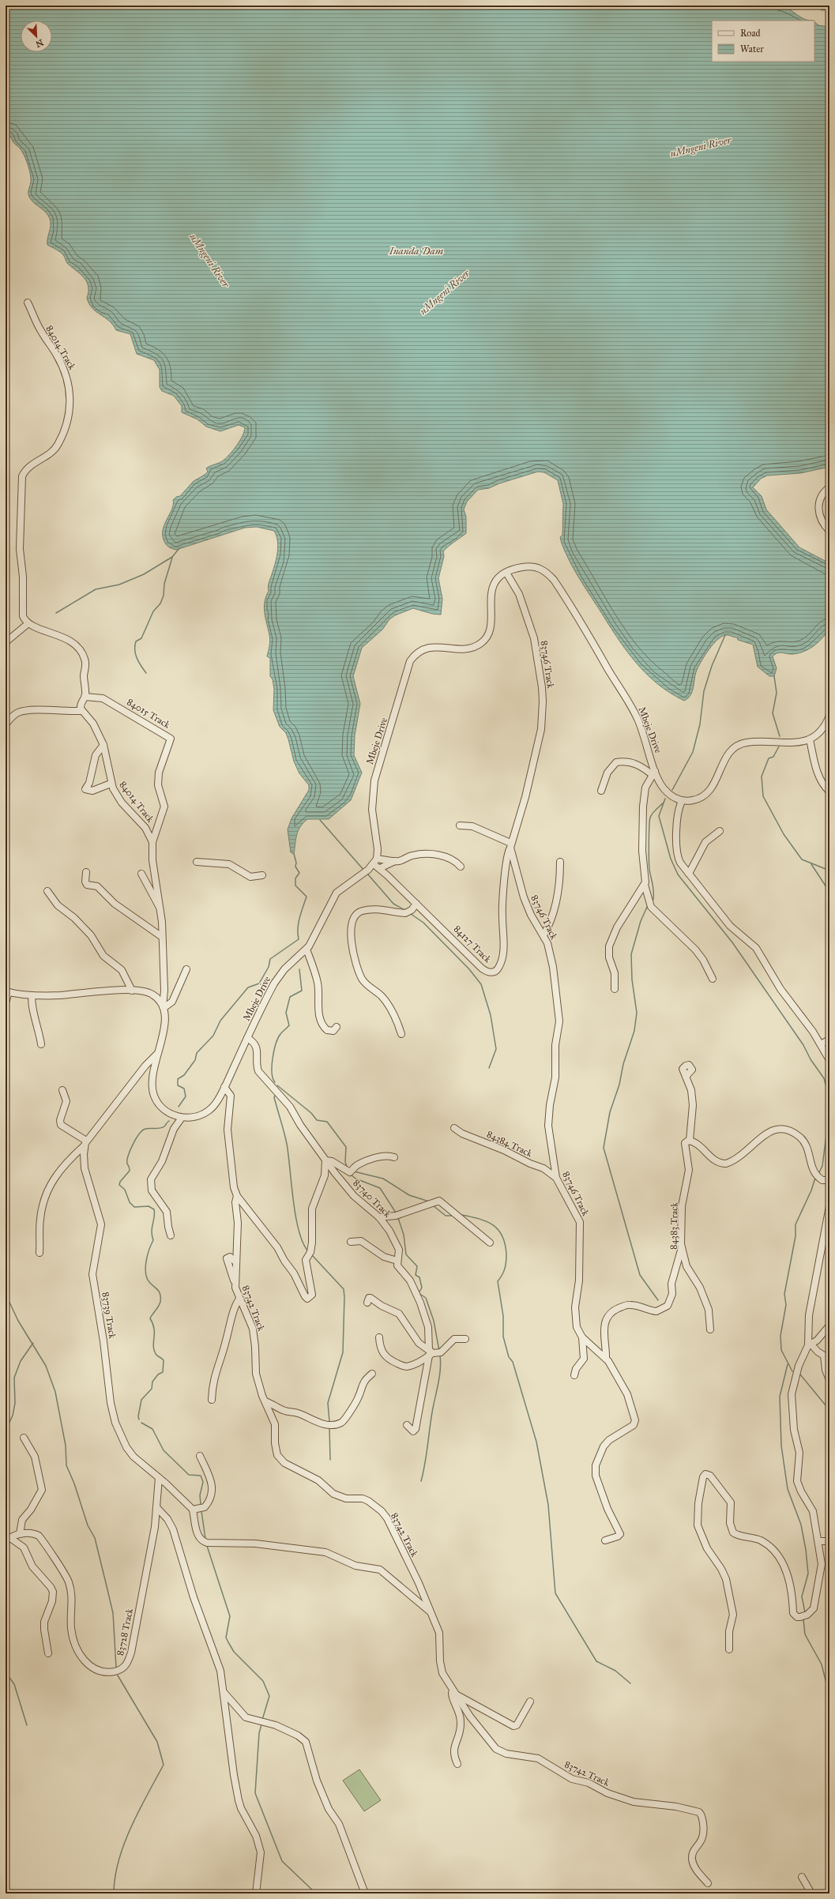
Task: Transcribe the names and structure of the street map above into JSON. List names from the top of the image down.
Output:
{
  "streets": {
    "street": [
      "84014 Track",
      "83746 Track",
      "84015 Track",
      "Mbeje Drive",
      "84127 Track",
      "84384 Track",
      "83740 Track",
      "84383 Track",
      "83742 Track",
      "83739 Track",
      "83728 Track"
    ]
  },
  "crossings": [
    ["84014 Track", "84015 Track"],
    ["83746 Track", "Mbeje Drive"],
    ["83746 Track", "84127 Track"],
    ["83746 Track", "84384 Track"],
    ["Mbeje Drive", "84127 Track"],
    ["Mbeje Drive", "83740 Track"],
    ["Mbeje Drive", "83742 Track"],
    ["83739 Track", "83728 Track"]
  ],
  "water": ["uMngeni River", "Inanda Dam"],
  "legend": ["Road", "Water"],
  "north": "bottom right"
}
